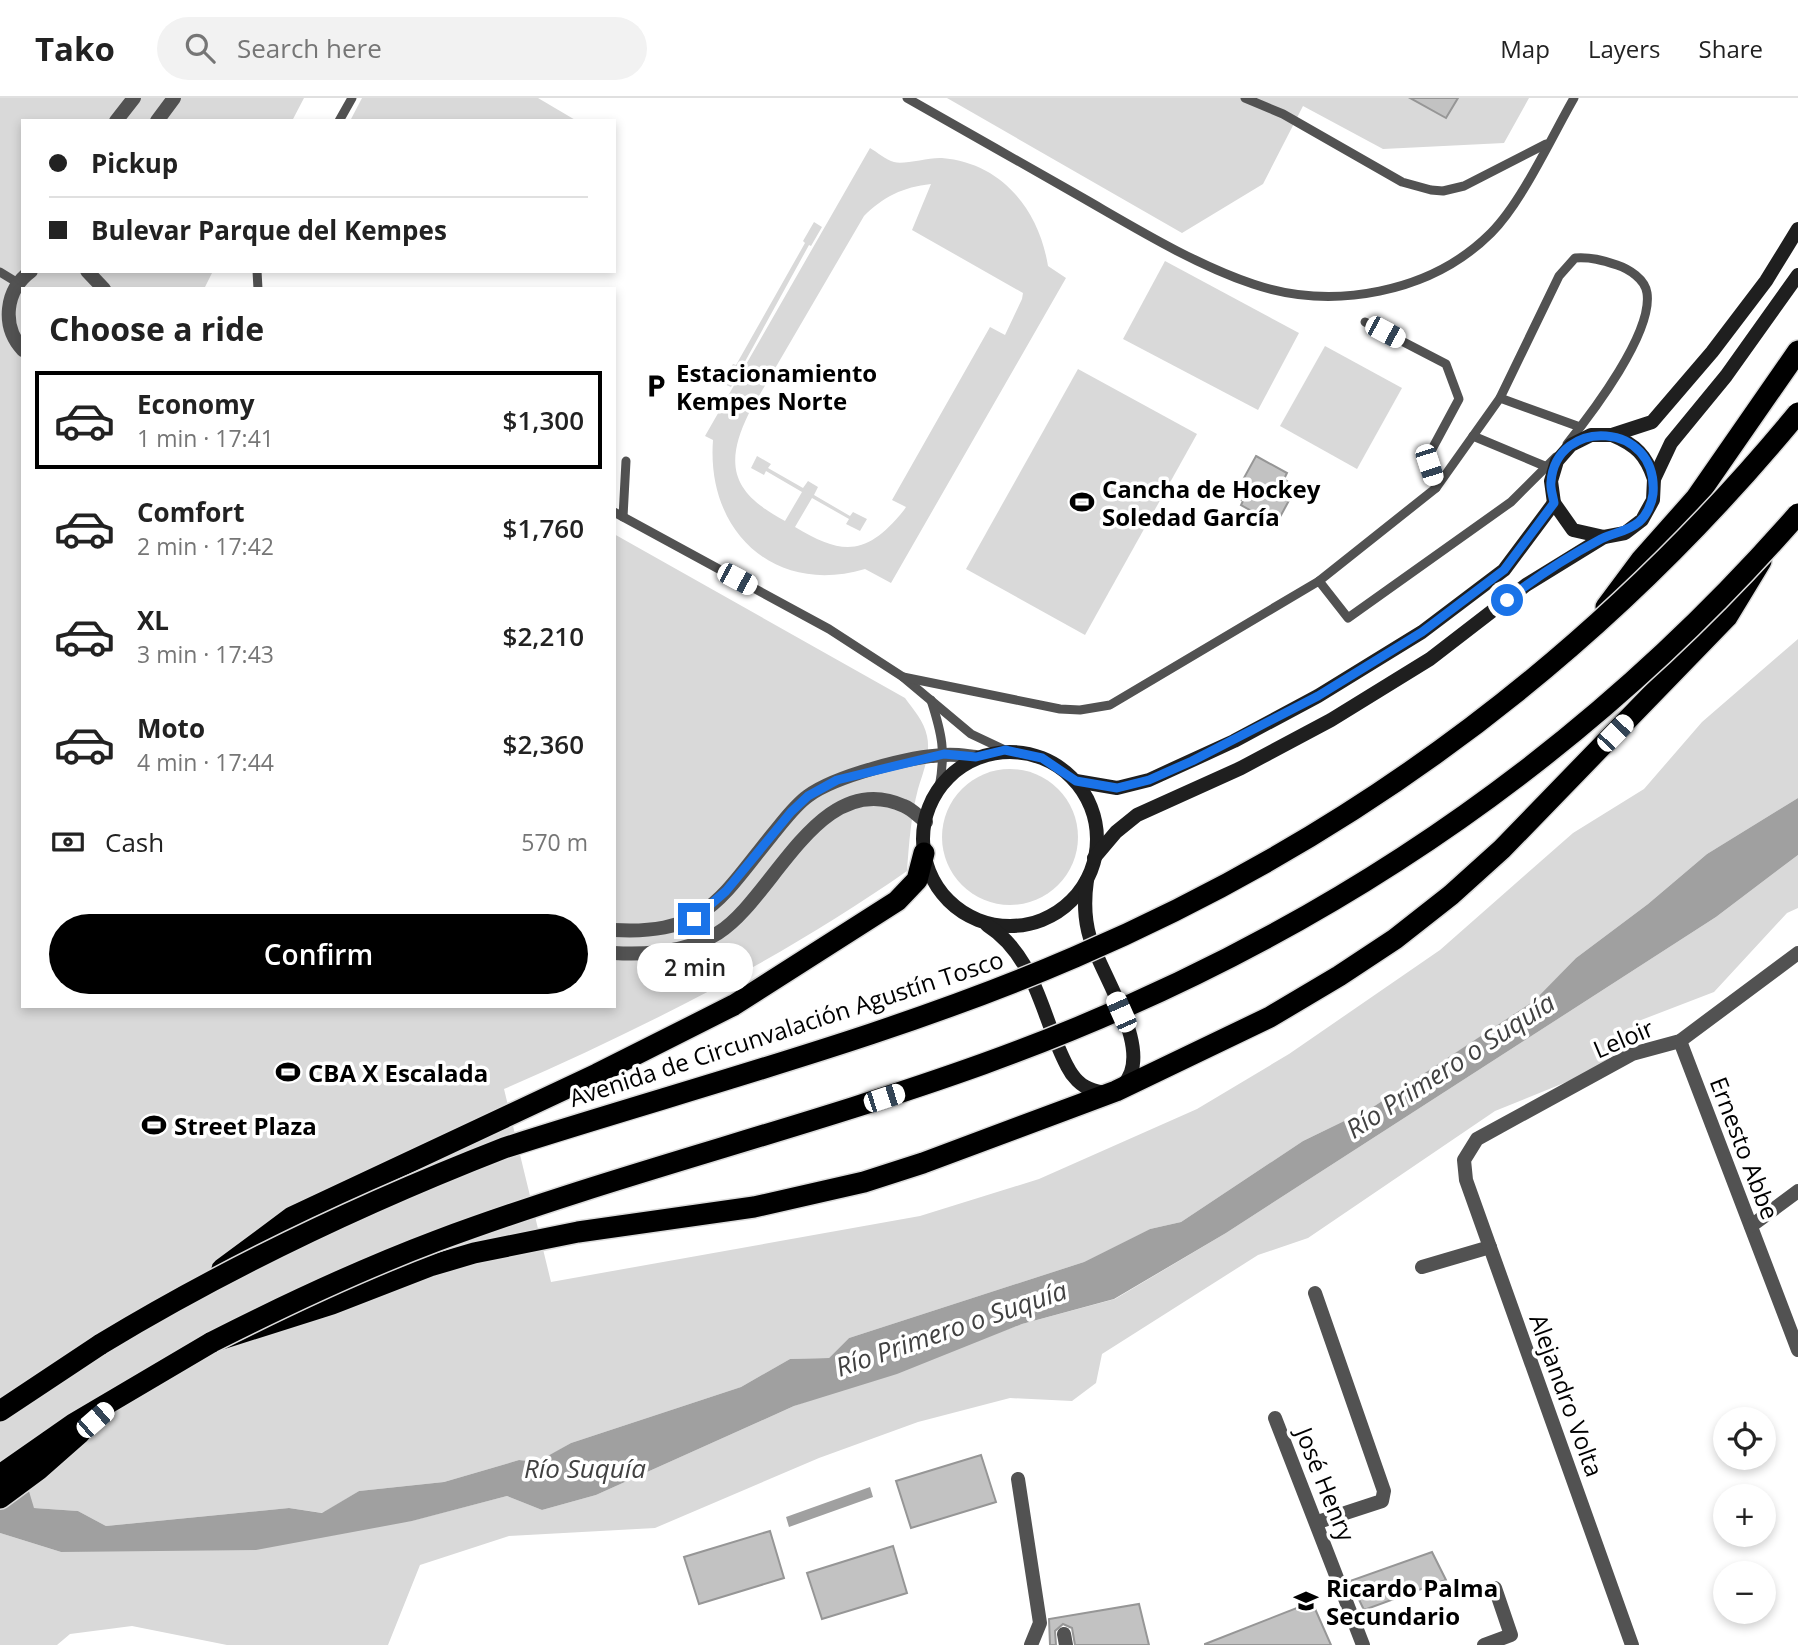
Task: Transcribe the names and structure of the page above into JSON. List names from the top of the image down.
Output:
{
  "streets": {
    "highway": ["Avenida de Circunvalación Agustín Tosco"],
    "street": [
      "Leloir",
      "Ernesto Abbe",
      "Alejandro Volta",
      "José Henry"
    ]
  },
  "crossings": [
    ["Leloir", "Ernesto Abbe"],
    ["Leloir", "Alejandro Volta"]
  ],
  "water": ["Río Primero o Suquía", "Río Suquía"],
  "places": {
    "parking": ["Estacionamiento Kempes Norte"],
    "sports": ["Cancha de Hockey Soledad García", "CBA X Escalada", "Street Plaza"],
    "school or university": ["Ricardo Palma Secundario"]
  },
  "page": {
    "header": "Tako",
    "search": "Search here",
    "nav": ["Map", "Layers", "Share"],
    "banner": ["Pickup", "Bulevar Parque del Kempes"],
    "heading": "Choose a ride",
    "list": [
      {
        "name": "Economy",
        "note": "1 min · 17:41",
        "value": "$1,300"
      },
      {
        "name": "Comfort",
        "note": "2 min · 17:42",
        "value": "$1,760"
      },
      {
        "name": "XL",
        "note": "3 min · 17:43",
        "value": "$2,210"
      },
      {
        "name": "Moto",
        "note": "4 min · 17:44",
        "value": "$2,360"
      }
    ],
    "pay": ["Cash", "570 m"],
    "buttons": "Confirm",
    "bubble": "2 min",
    "map_buttons": ["+", "−"]
  }
}
